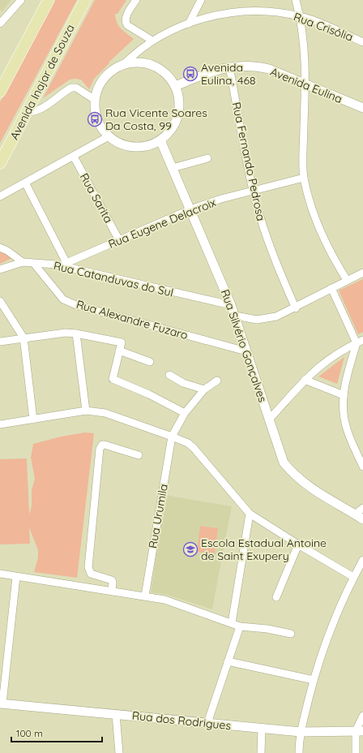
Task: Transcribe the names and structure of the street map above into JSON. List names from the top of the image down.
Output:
{
  "streets": {
    "main road": ["Avenida Inajar de Souza"],
    "street": [
      "Rua Crisólia",
      "Avenida Eulina",
      "Rua Fernando Pedrosa",
      "Rua Sarita",
      "Rua Eugene Delacroix",
      "Rua Catanduvas do Sul",
      "Rua Alexandre Fuzaro",
      "Rua Silvério Gonçalves",
      "Rua Urumila",
      "Rua dos Rodrigues"
    ]
  },
  "crossings": [
    ["Rua Crisólia", "Avenida Eulina"],
    ["Rua Crisólia", "Rua Silvério Gonçalves"],
    ["Avenida Eulina", "Rua Fernando Pedrosa"],
    ["Avenida Eulina", "Rua Silvério Gonçalves"],
    ["Rua Fernando Pedrosa", "Rua Eugene Delacroix"],
    ["Rua Sarita", "Rua Eugene Delacroix"],
    ["Rua Eugene Delacroix", "Rua Catanduvas do Sul"],
    ["Rua Eugene Delacroix", "Rua Silvério Gonçalves"],
    ["Rua Catanduvas do Sul", "Rua Alexandre Fuzaro"],
    ["Rua Catanduvas do Sul", "Rua Silvério Gonçalves"],
    ["Rua Alexandre Fuzaro", "Rua Silvério Gonçalves"]
  ],
  "places": {
    "bus stop": ["Avenida Eulina, 468", "Rua Vicente Soares Da Costa, 99"],
    "school or university": ["Escola Estadual Antoine de Saint Exupery"]
  },
  "scale_bar": "100 m"
}
